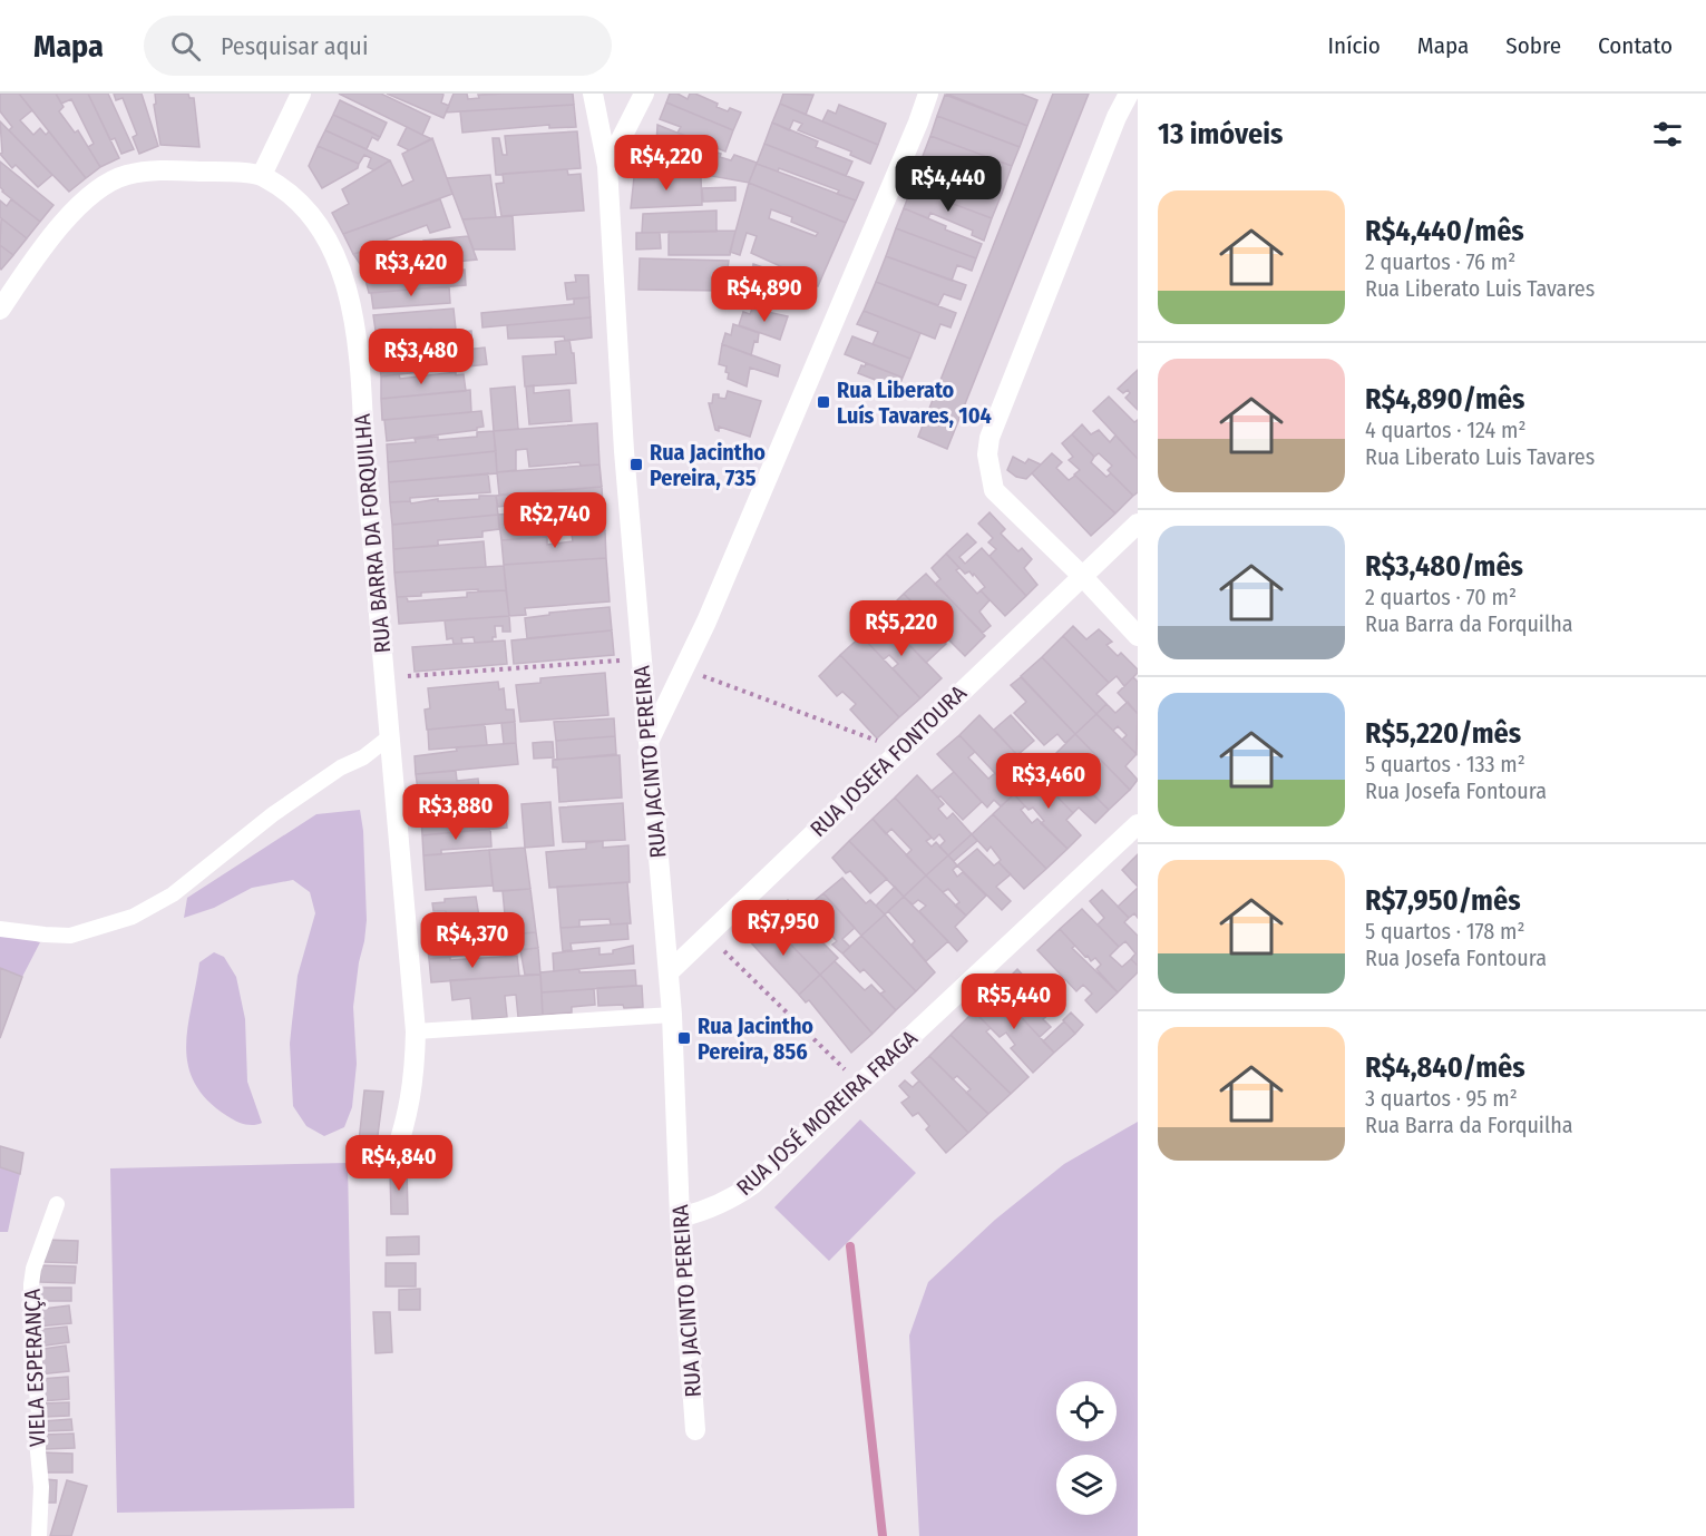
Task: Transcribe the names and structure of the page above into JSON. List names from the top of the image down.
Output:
{
  "streets": {
    "street": [
      "RUA BARRA DA FORQUILHA",
      "RUA JOSEFA FONTOURA",
      "RUA JACINTO PEREIRA",
      "RUA JOSÉ MOREIRA FRAGA"
    ],
    "lane": ["VIELA ESPERANÇA"]
  },
  "crossings": [
    ["RUA JOSEFA FONTOURA", "RUA JACINTO PEREIRA"],
    ["RUA JACINTO PEREIRA", "RUA JOSÉ MOREIRA FRAGA"]
  ],
  "places": {
    "transit": ["Rua Liberato Luís Tavares, 104", "Rua Jacintho Pereira, 735", "Rua Jacintho Pereira, 856"]
  },
  "page": {
    "header": "Mapa",
    "search": "Pesquisar aqui",
    "nav": [
      "Início",
      "Mapa",
      "Sobre",
      "Contato"
    ],
    "heading": "13 imóveis",
    "price": [
      "R$4,220",
      "R$4,440",
      "R$3,420",
      "R$4,890",
      "R$3,480",
      "R$2,740",
      "R$5,220",
      "R$3,460",
      "R$3,880",
      "R$7,950",
      "R$4,370",
      "R$5,440",
      "R$4,840"
    ],
    "list": [
      {
        "name": "R$4,440/mês",
        "note": "2 quartos · 76 m² · Rua Liberato Luis Tavares"
      },
      {
        "name": "R$4,890/mês",
        "note": "4 quartos · 124 m² · Rua Liberato Luis Tavares"
      },
      {
        "name": "R$3,480/mês",
        "note": "2 quartos · 70 m² · Rua Barra da Forquilha"
      },
      {
        "name": "R$5,220/mês",
        "note": "5 quartos · 133 m² · Rua Josefa Fontoura"
      },
      {
        "name": "R$7,950/mês",
        "note": "5 quartos · 178 m² · Rua Josefa Fontoura"
      },
      {
        "name": "R$4,840/mês",
        "note": "3 quartos · 95 m² · Rua Barra da Forquilha"
      }
    ]
  }
}
